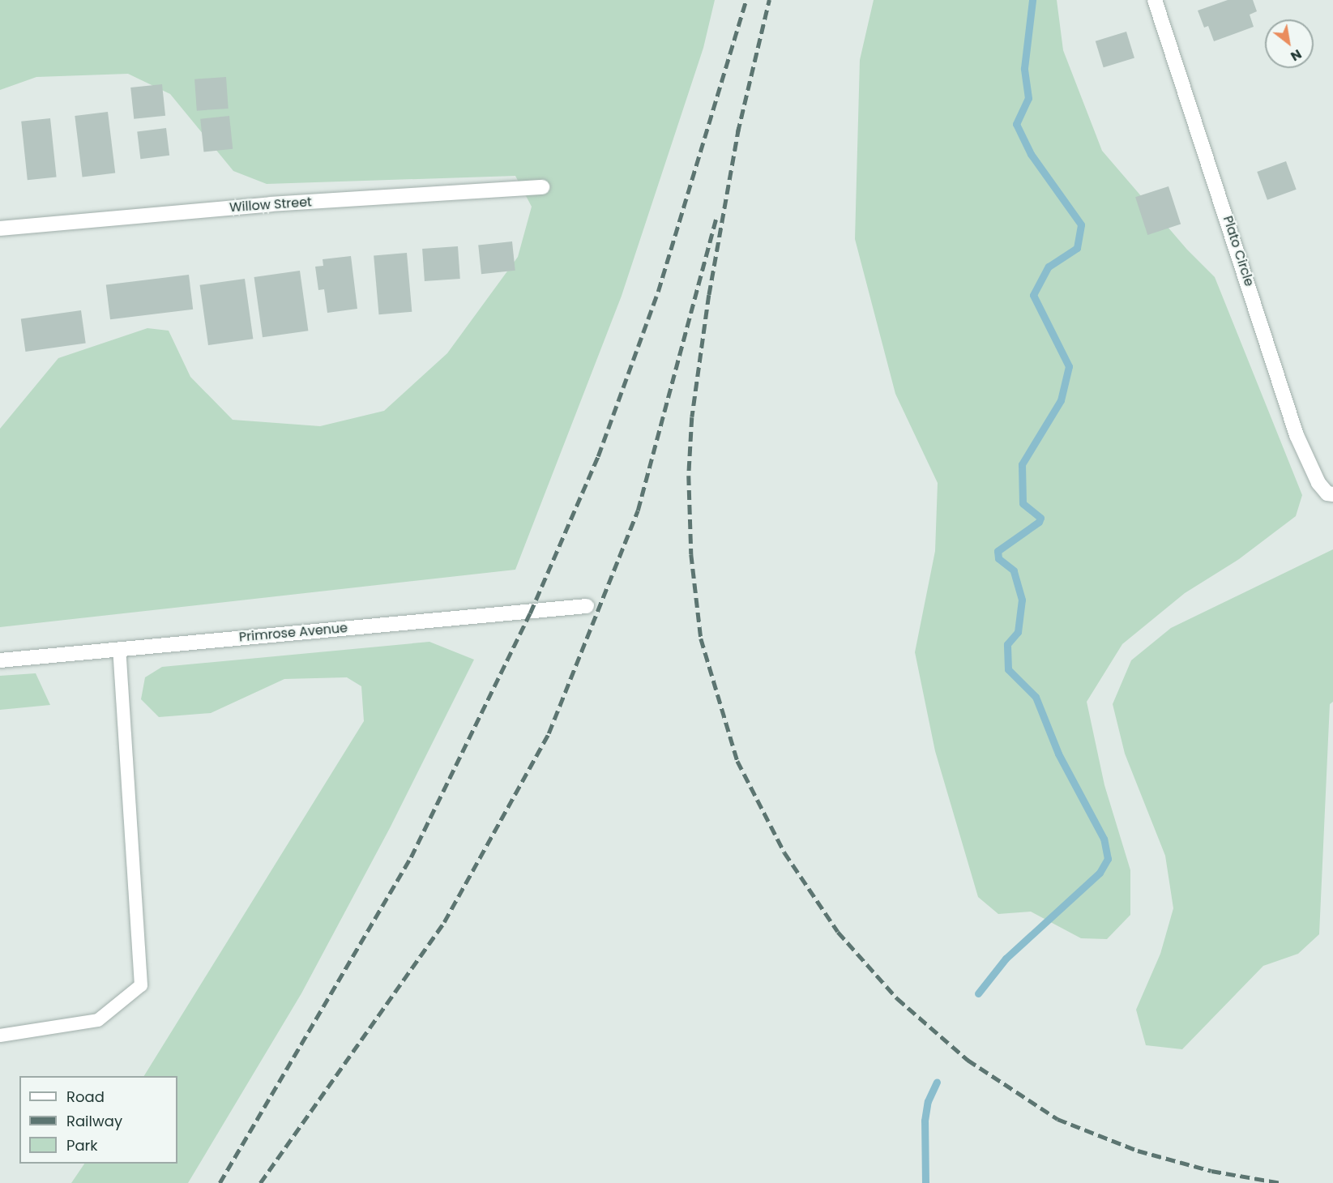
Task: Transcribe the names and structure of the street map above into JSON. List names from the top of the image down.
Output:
{
  "streets": {
    "street": ["Willow Street", "Plato Circle", "Primrose Avenue"]
  },
  "legend": ["Road", "Railway", "Park"],
  "north": "bottom right"
}
